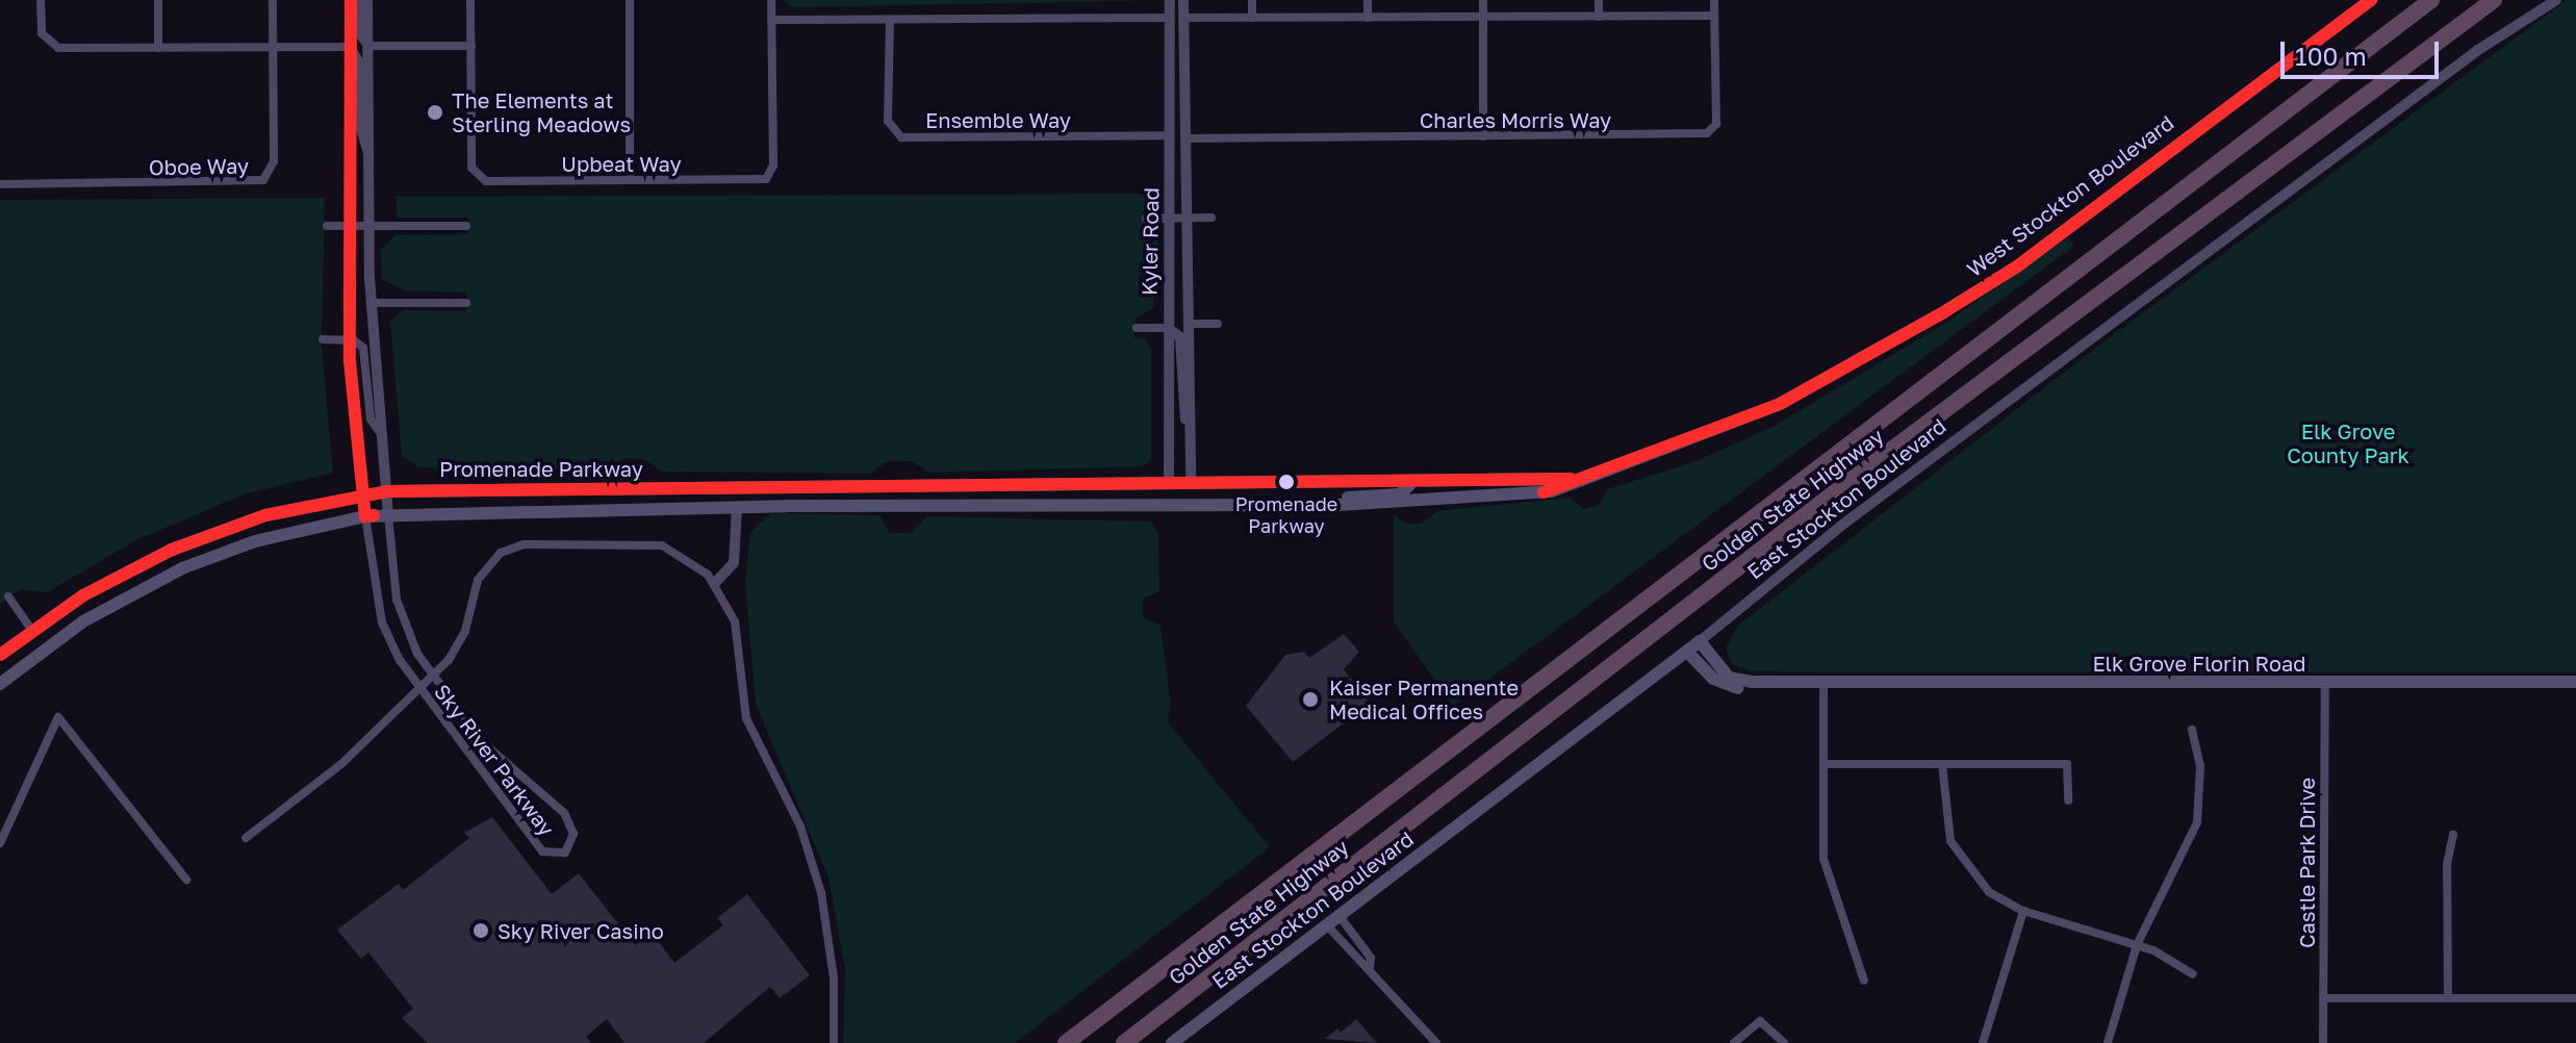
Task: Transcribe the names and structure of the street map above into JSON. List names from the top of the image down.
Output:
{
  "streets": {
    "highway": ["Golden State Highway"],
    "main road": [
      "West Stockton Boulevard",
      "Promenade Parkway",
      "East Stockton Boulevard",
      "Elk Grove Florin Road"
    ],
    "street": [
      "Ensemble Way",
      "Charles Morris Way",
      "Upbeat Way",
      "Oboe Way",
      "Kyler Road",
      "Sky River Parkway",
      "Castle Park Drive"
    ]
  },
  "crossings": [
    ["Ensemble Way", "Kyler Road"],
    ["Charles Morris Way", "Kyler Road"],
    ["West Stockton Boulevard", "Promenade Parkway"],
    ["Kyler Road", "Promenade Parkway"],
    ["Promenade Parkway", "Sky River Parkway"],
    ["East Stockton Boulevard", "Elk Grove Florin Road"],
    ["Elk Grove Florin Road", "Castle Park Drive"]
  ],
  "parks": ["Elk Grove County Park"],
  "places": [
    "The Elements at Sterling Meadows",
    "Promenade Parkway",
    "Kaiser Permanente Medical Offices",
    "Sky River Casino"
  ],
  "scale_bar": "100 m"
}
